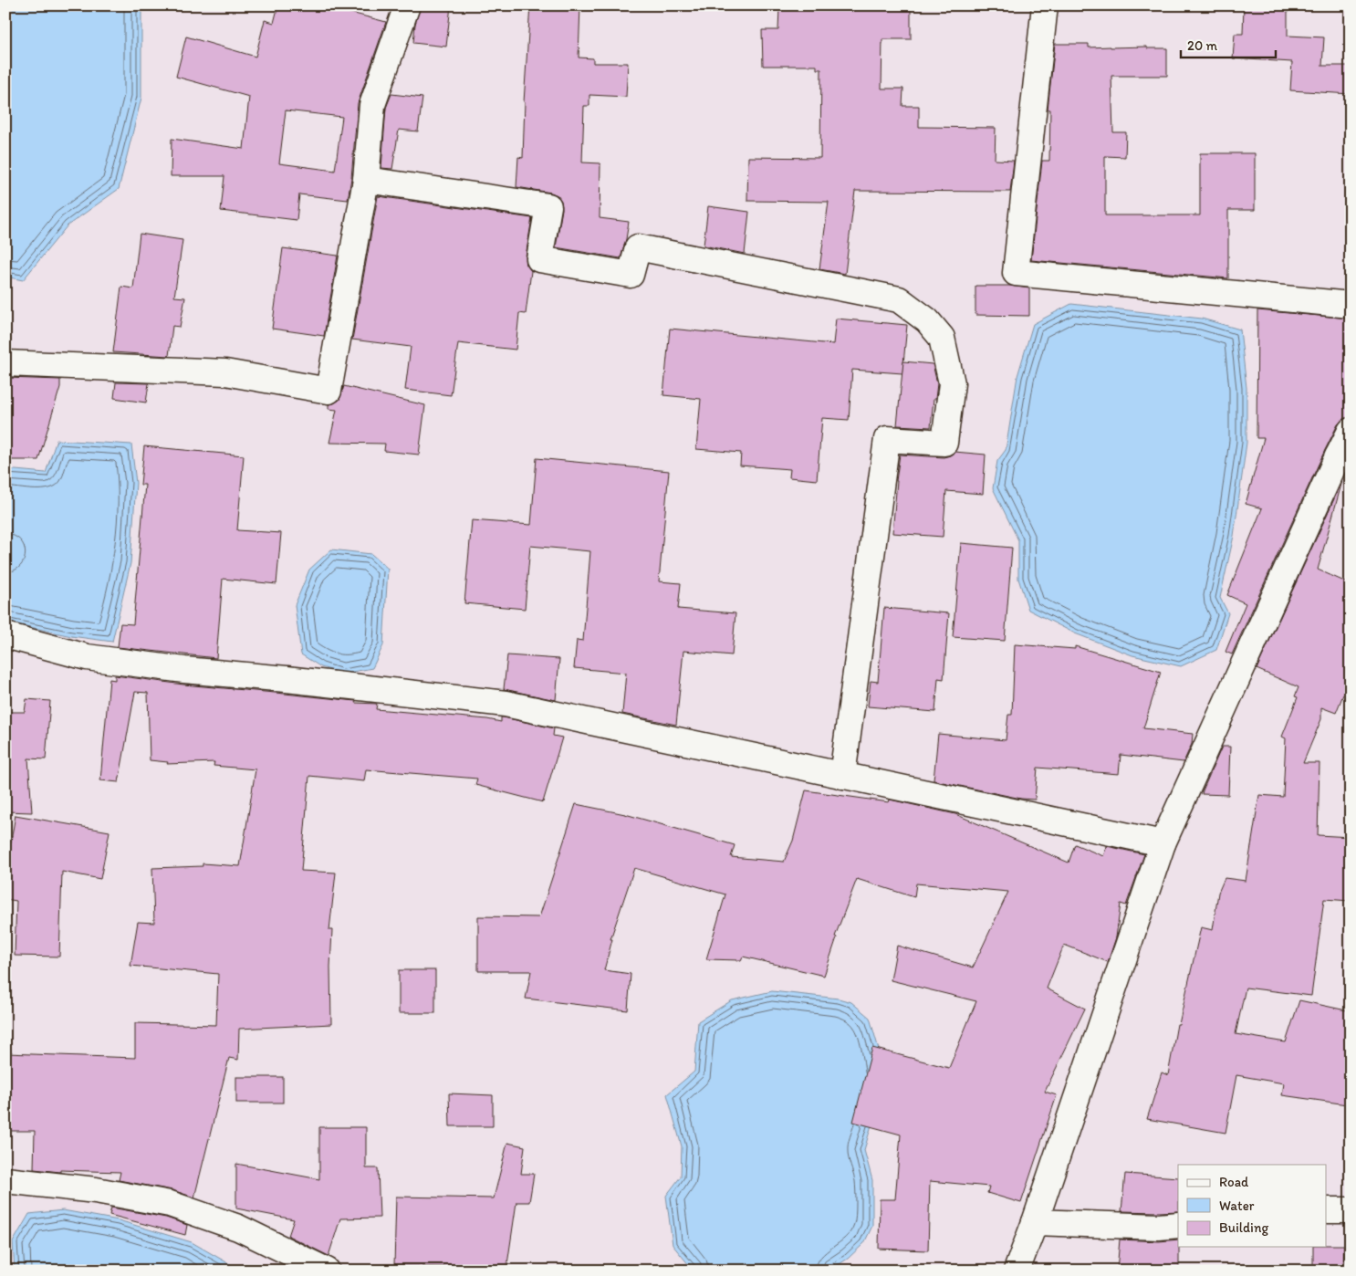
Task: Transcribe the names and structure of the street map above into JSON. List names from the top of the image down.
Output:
{
  "legend": ["Road", "Water", "Building"],
  "scale_bar": "20 m"
}
